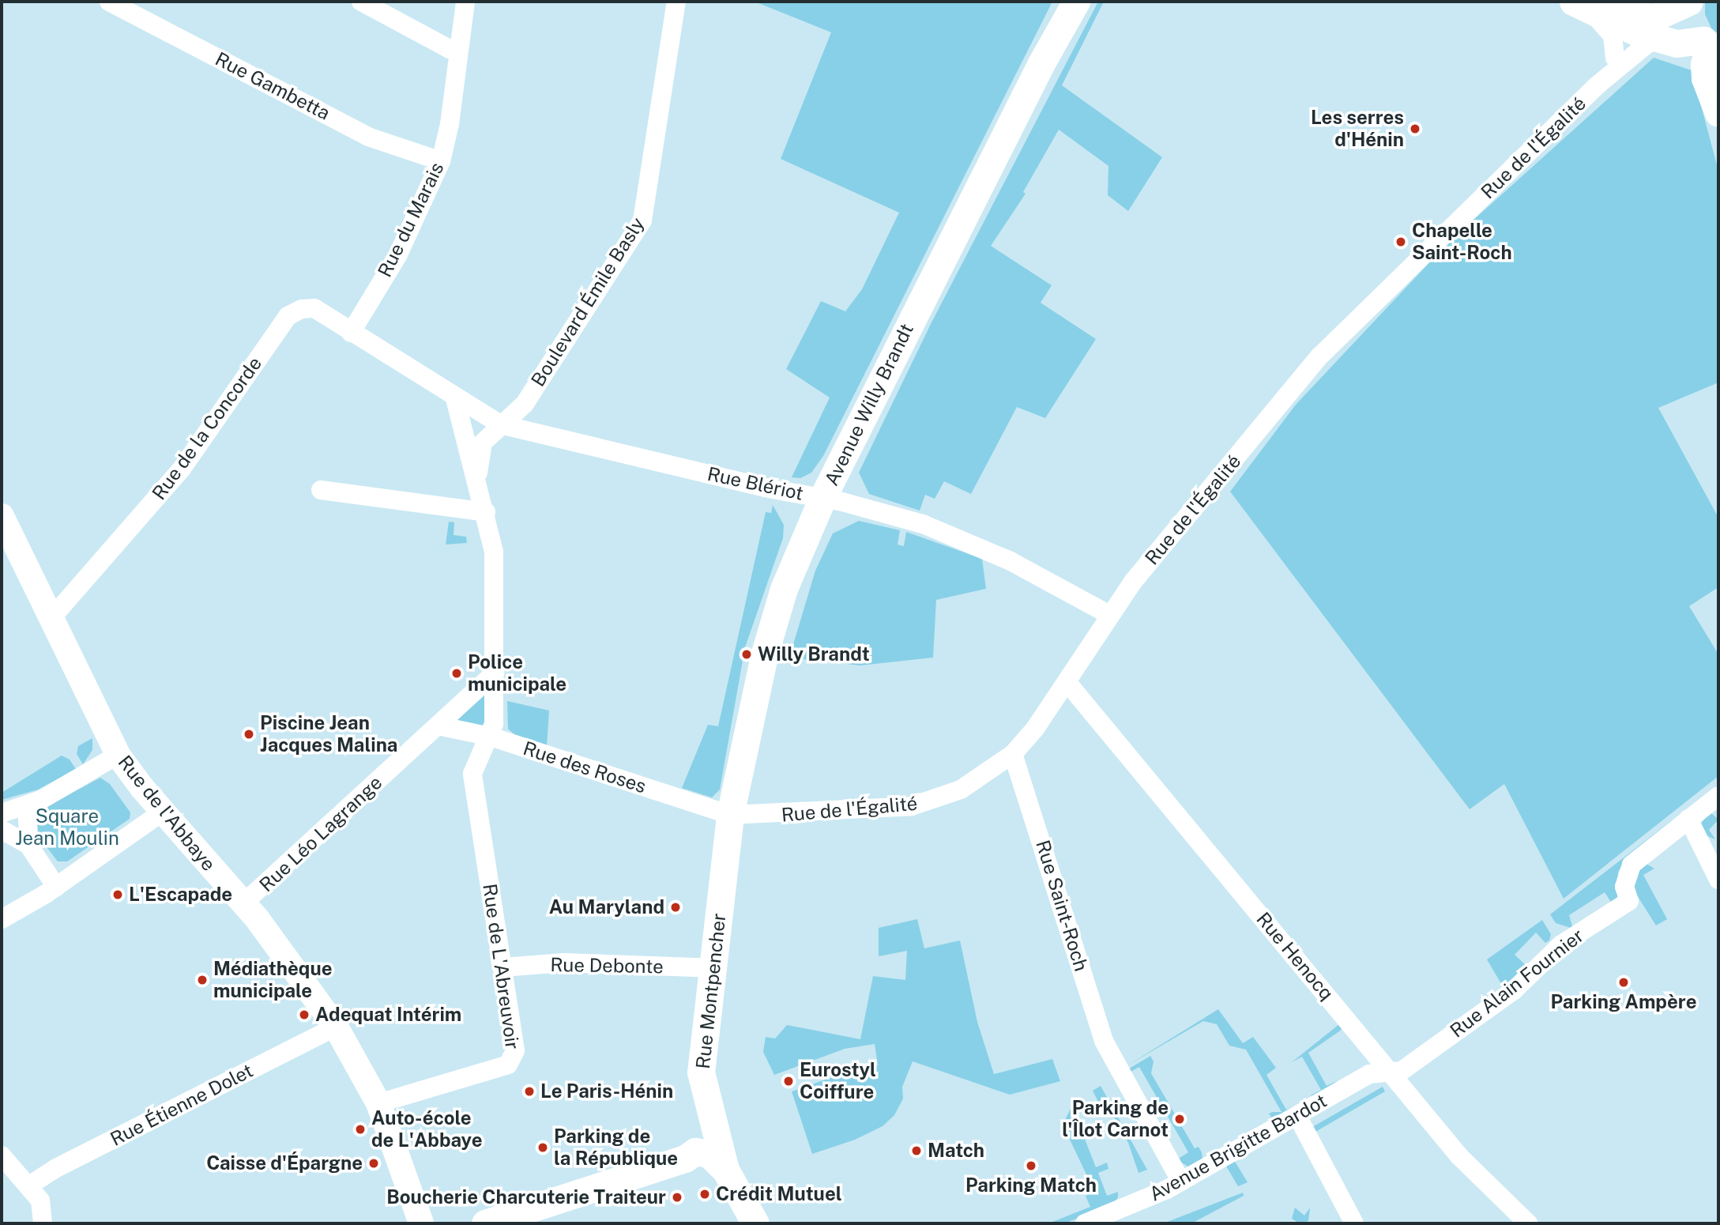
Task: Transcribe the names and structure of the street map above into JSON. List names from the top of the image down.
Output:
{
  "streets": {
    "main road": ["Avenue Willy Brandt", "Rue Montpencher"],
    "street": [
      "Rue Gambetta",
      "Rue de l'Égalité",
      "Rue du Marais",
      "Boulevard Émile Basly",
      "Rue de la Concorde",
      "Rue Blériot",
      "Rue des Roses",
      "Rue de l'Abbaye",
      "Rue Léo Lagrange",
      "Rue Saint-Roch",
      "Rue Henocq",
      "Rue Debonte",
      "Rue de L'Abreuvoir",
      "Rue Alain Fournier",
      "Rue Étienne Dolet",
      "Avenue Brigitte Bardot"
    ]
  },
  "crossings": [
    ["Rue Gambetta", "Rue du Marais"],
    ["Rue de l'Égalité", "Avenue Willy Brandt"],
    ["Rue de l'Égalité", "Rue Blériot"],
    ["Rue de l'Égalité", "Rue des Roses"],
    ["Rue de l'Égalité", "Rue Saint-Roch"],
    ["Rue de l'Égalité", "Rue Henocq"],
    ["Rue de l'Égalité", "Rue Montpencher"],
    ["Rue du Marais", "Rue de la Concorde"],
    ["Rue du Marais", "Rue Blériot"],
    ["Boulevard Émile Basly", "Rue Blériot"],
    ["Avenue Willy Brandt", "Rue Blériot"],
    ["Avenue Willy Brandt", "Rue des Roses"],
    ["Avenue Willy Brandt", "Rue Montpencher"],
    ["Rue de la Concorde", "Rue Blériot"],
    ["Rue de la Concorde", "Rue de l'Abbaye"],
    ["Rue des Roses", "Rue Léo Lagrange"],
    ["Rue des Roses", "Rue de L'Abreuvoir"],
    ["Rue des Roses", "Rue Montpencher"],
    ["Rue de l'Abbaye", "Rue Léo Lagrange"],
    ["Rue de l'Abbaye", "Rue de L'Abreuvoir"],
    ["Rue de l'Abbaye", "Rue Étienne Dolet"],
    ["Rue Saint-Roch", "Avenue Brigitte Bardot"],
    ["Rue Henocq", "Rue Alain Fournier"],
    ["Rue Henocq", "Avenue Brigitte Bardot"],
    ["Rue Debonte", "Rue de L'Abreuvoir"],
    ["Rue Debonte", "Rue Montpencher"],
    ["Rue Alain Fournier", "Avenue Brigitte Bardot"]
  ],
  "parks": ["Square Jean Moulin"],
  "places": [
    "Les serres d'Hénin",
    "Chapelle Saint-Roch",
    "Willy Brandt",
    "Police municipale",
    "Piscine Jean Jacques Malina",
    "L'Escapade",
    "Au Maryland",
    "Médiathèque municipale",
    "Parking Ampère",
    "Adequat Intérim",
    "Eurostyl Coiffure",
    "Le Paris-Hénin",
    "Parking de l'Îlot Carnot",
    "Auto-école de L'Abbaye",
    "Parking de la République",
    "Match",
    "Caisse d'Épargne",
    "Parking Match",
    "Crédit Mutuel",
    "Boucherie Charcuterie Traiteur"
  ]
}
